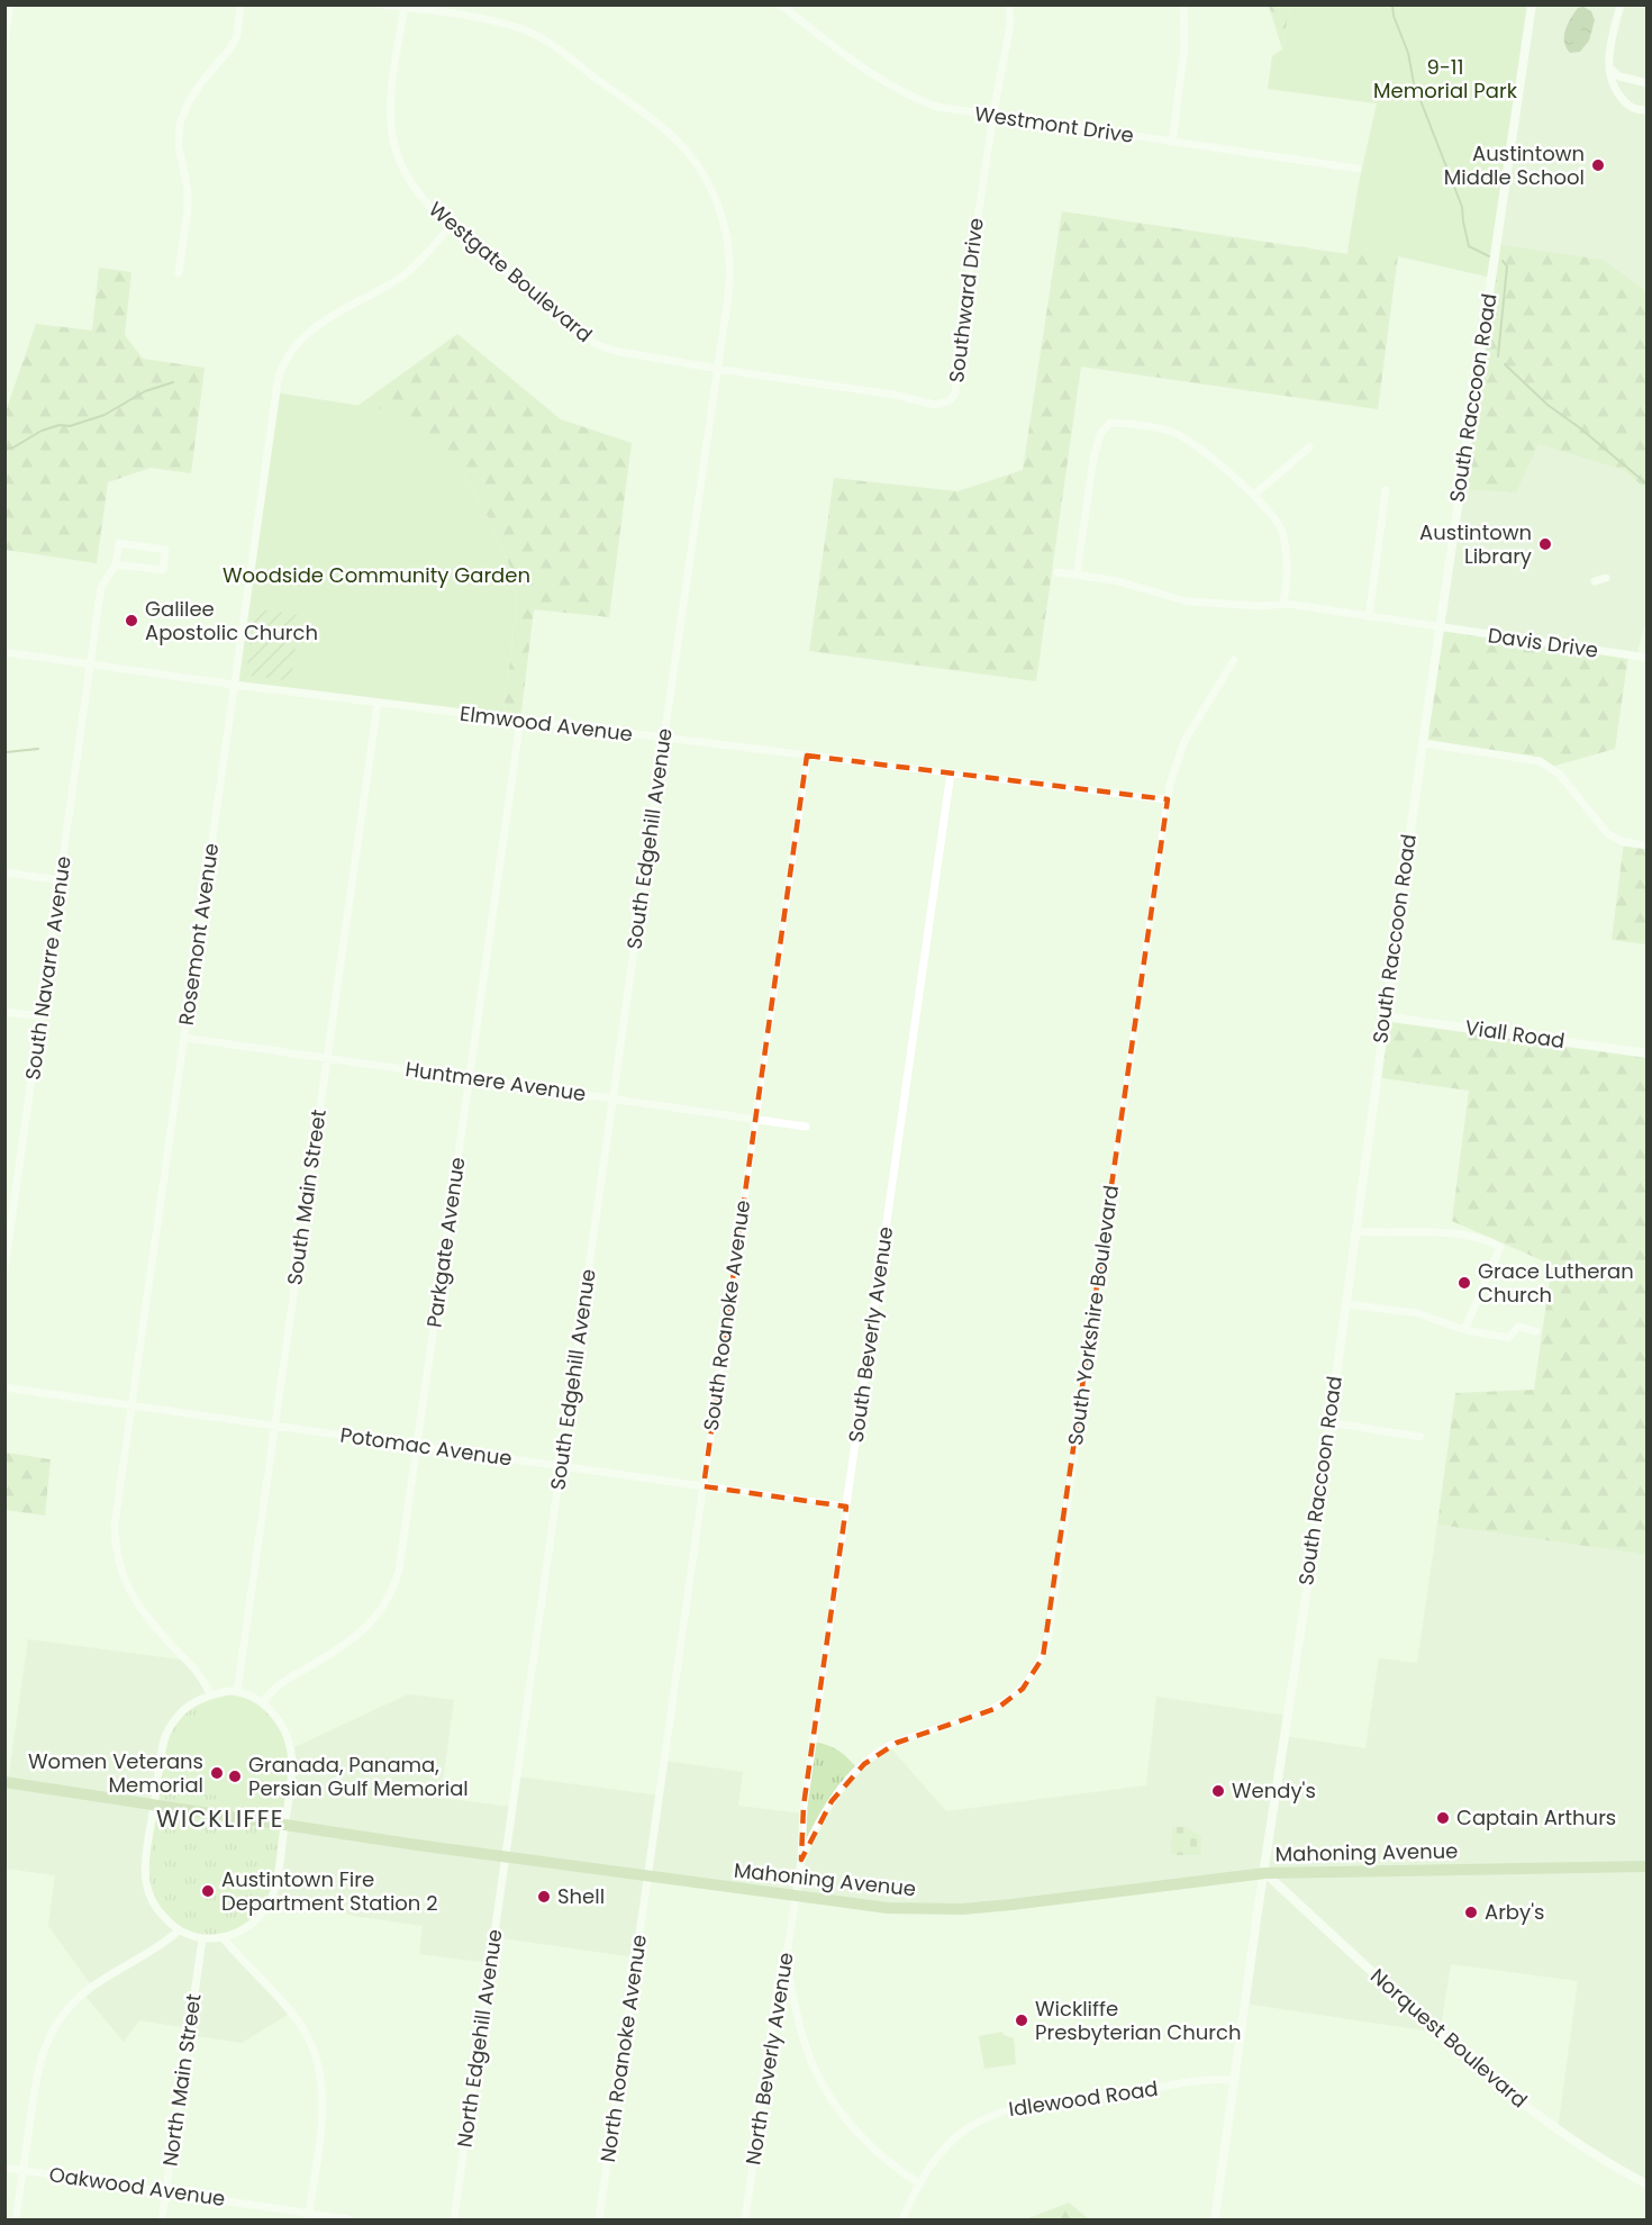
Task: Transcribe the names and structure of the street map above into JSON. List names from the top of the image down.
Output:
{
  "streets": {
    "main road": ["Mahoning Avenue"],
    "street": [
      "Westmont Drive",
      "Westgate Boulevard",
      "Southward Drive",
      "South Raccoon Road",
      "Davis Drive",
      "Elmwood Avenue",
      "South Edgehill Avenue",
      "Rosemont Avenue",
      "South Navarre Avenue",
      "Viall Road",
      "Huntmere Avenue",
      "South Main Street",
      "Parkgate Avenue",
      "South Roanoke Avenue",
      "South Yorkshire Boulevard",
      "South Beverly Avenue",
      "Potomac Avenue",
      "North Edgehill Avenue",
      "Norquest Boulevard",
      "North Roanoke Avenue",
      "North Beverly Avenue",
      "North Main Street",
      "Idlewood Road",
      "Oakwood Avenue"
    ]
  },
  "crossings": [
    ["Westmont Drive", "Southward Drive"],
    ["Westgate Boulevard", "Southward Drive"],
    ["Westgate Boulevard", "South Edgehill Avenue"],
    ["Westgate Boulevard", "Rosemont Avenue"],
    ["Southward Drive", "South Edgehill Avenue"],
    ["South Raccoon Road", "Davis Drive"],
    ["South Raccoon Road", "Viall Road"],
    ["South Raccoon Road", "Mahoning Avenue"],
    ["South Raccoon Road", "Norquest Boulevard"],
    ["South Raccoon Road", "Idlewood Road"],
    ["Elmwood Avenue", "South Edgehill Avenue"],
    ["Elmwood Avenue", "Rosemont Avenue"],
    ["Elmwood Avenue", "South Navarre Avenue"],
    ["Elmwood Avenue", "South Main Street"],
    ["Elmwood Avenue", "Parkgate Avenue"],
    ["Elmwood Avenue", "South Roanoke Avenue"],
    ["Elmwood Avenue", "South Yorkshire Boulevard"],
    ["Elmwood Avenue", "South Beverly Avenue"],
    ["South Edgehill Avenue", "Huntmere Avenue"],
    ["South Edgehill Avenue", "Potomac Avenue"],
    ["South Edgehill Avenue", "Mahoning Avenue"],
    ["South Edgehill Avenue", "North Edgehill Avenue"],
    ["Rosemont Avenue", "Huntmere Avenue"],
    ["Rosemont Avenue", "South Main Street"],
    ["Rosemont Avenue", "Parkgate Avenue"],
    ["Rosemont Avenue", "Potomac Avenue"],
    ["Rosemont Avenue", "Mahoning Avenue"],
    ["Huntmere Avenue", "South Main Street"],
    ["Huntmere Avenue", "Parkgate Avenue"],
    ["Huntmere Avenue", "South Roanoke Avenue"],
    ["South Main Street", "Parkgate Avenue"],
    ["South Main Street", "Potomac Avenue"],
    ["South Main Street", "Mahoning Avenue"],
    ["Parkgate Avenue", "Potomac Avenue"],
    ["Parkgate Avenue", "Mahoning Avenue"],
    ["South Roanoke Avenue", "Potomac Avenue"],
    ["South Roanoke Avenue", "Mahoning Avenue"],
    ["South Roanoke Avenue", "North Roanoke Avenue"],
    ["South Yorkshire Boulevard", "South Beverly Avenue"],
    ["South Beverly Avenue", "Potomac Avenue"],
    ["South Beverly Avenue", "Mahoning Avenue"],
    ["South Beverly Avenue", "North Beverly Avenue"],
    ["Mahoning Avenue", "North Edgehill Avenue"],
    ["Mahoning Avenue", "Norquest Boulevard"],
    ["Mahoning Avenue", "North Roanoke Avenue"],
    ["Mahoning Avenue", "North Beverly Avenue"],
    ["Mahoning Avenue", "North Main Street"],
    ["North Main Street", "Oakwood Avenue"]
  ],
  "districts": ["WICKLIFFE"],
  "parks": ["9-11 Memorial Park", "Woodside Community Garden"],
  "places": [
    "Austintown Middle School",
    "Austintown Library",
    "Galilee Apostolic Church",
    "Grace Lutheran Church",
    "Women Veterans Memorial",
    "Granada, Panama, Persian Gulf Memorial",
    "Wendy's",
    "Captain Arthurs",
    "Austintown Fire Department Station 2",
    "Shell",
    "Arby's",
    "Wickliffe Presbyterian Church"
  ]
}
